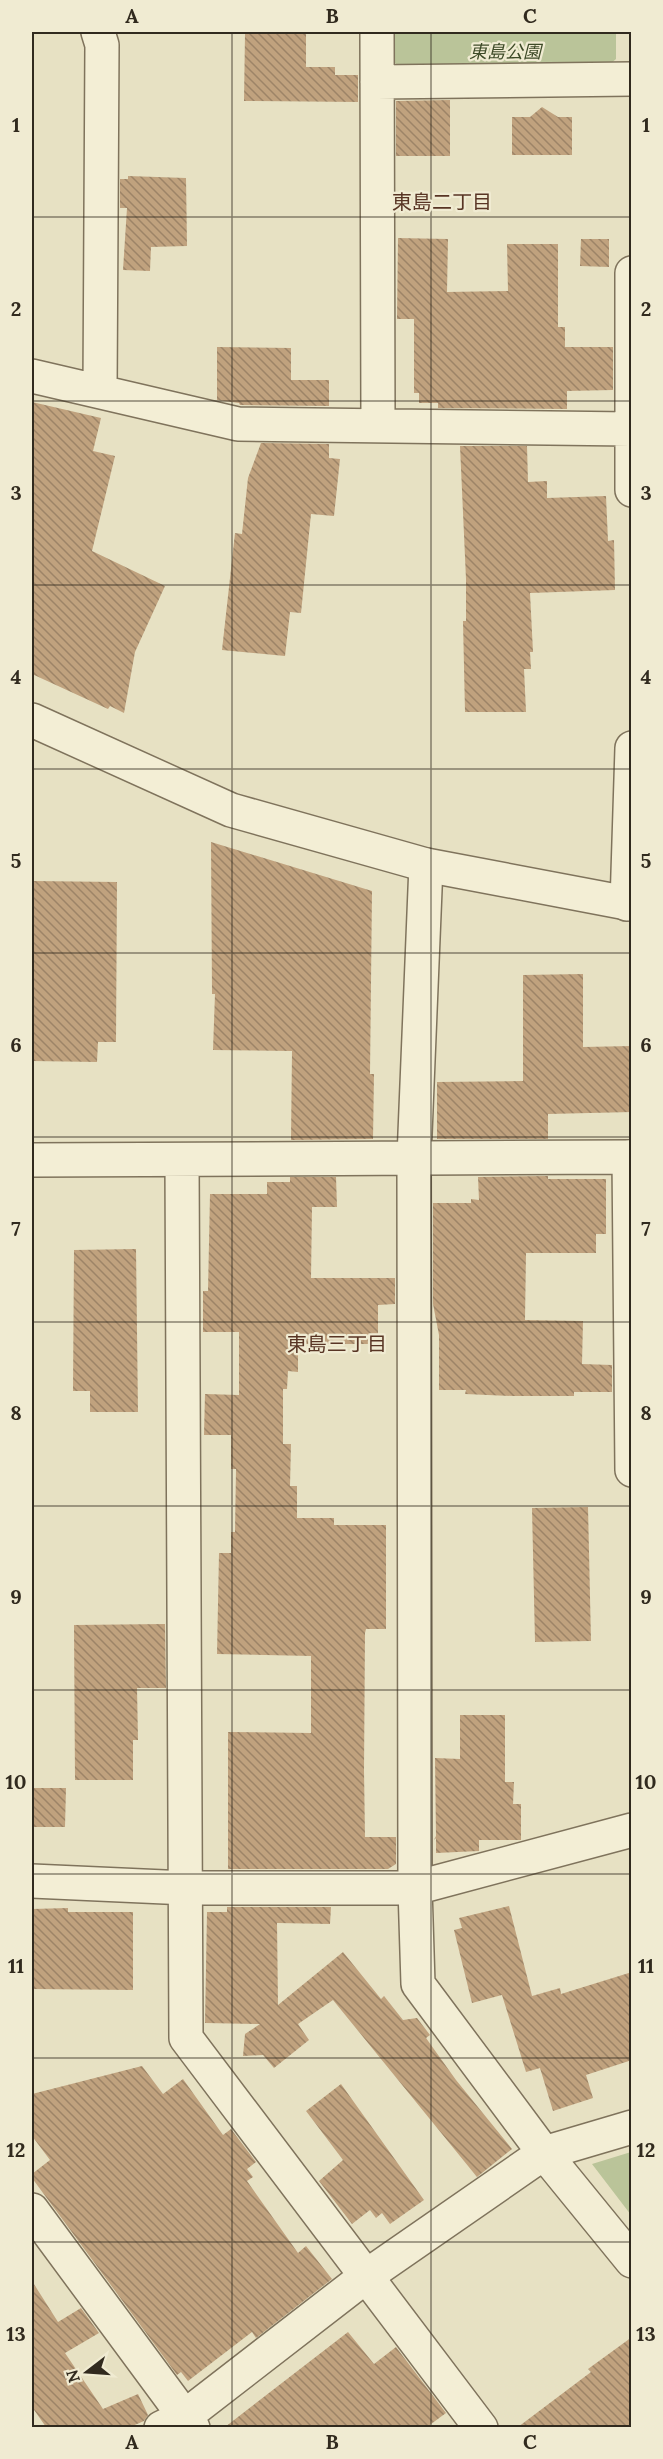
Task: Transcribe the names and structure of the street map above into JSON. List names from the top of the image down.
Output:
{
  "districts": ["東島二丁目", "東島三丁目"],
  "parks": ["東島公園"],
  "north": "left",
  "grid": {
    "columns": ["A", "B", "C"],
    "rows": [
      "1",
      "2",
      "3",
      "4",
      "5",
      "6",
      "7",
      "8",
      "9",
      "10",
      "11",
      "12",
      "13"
    ]
  }
}
